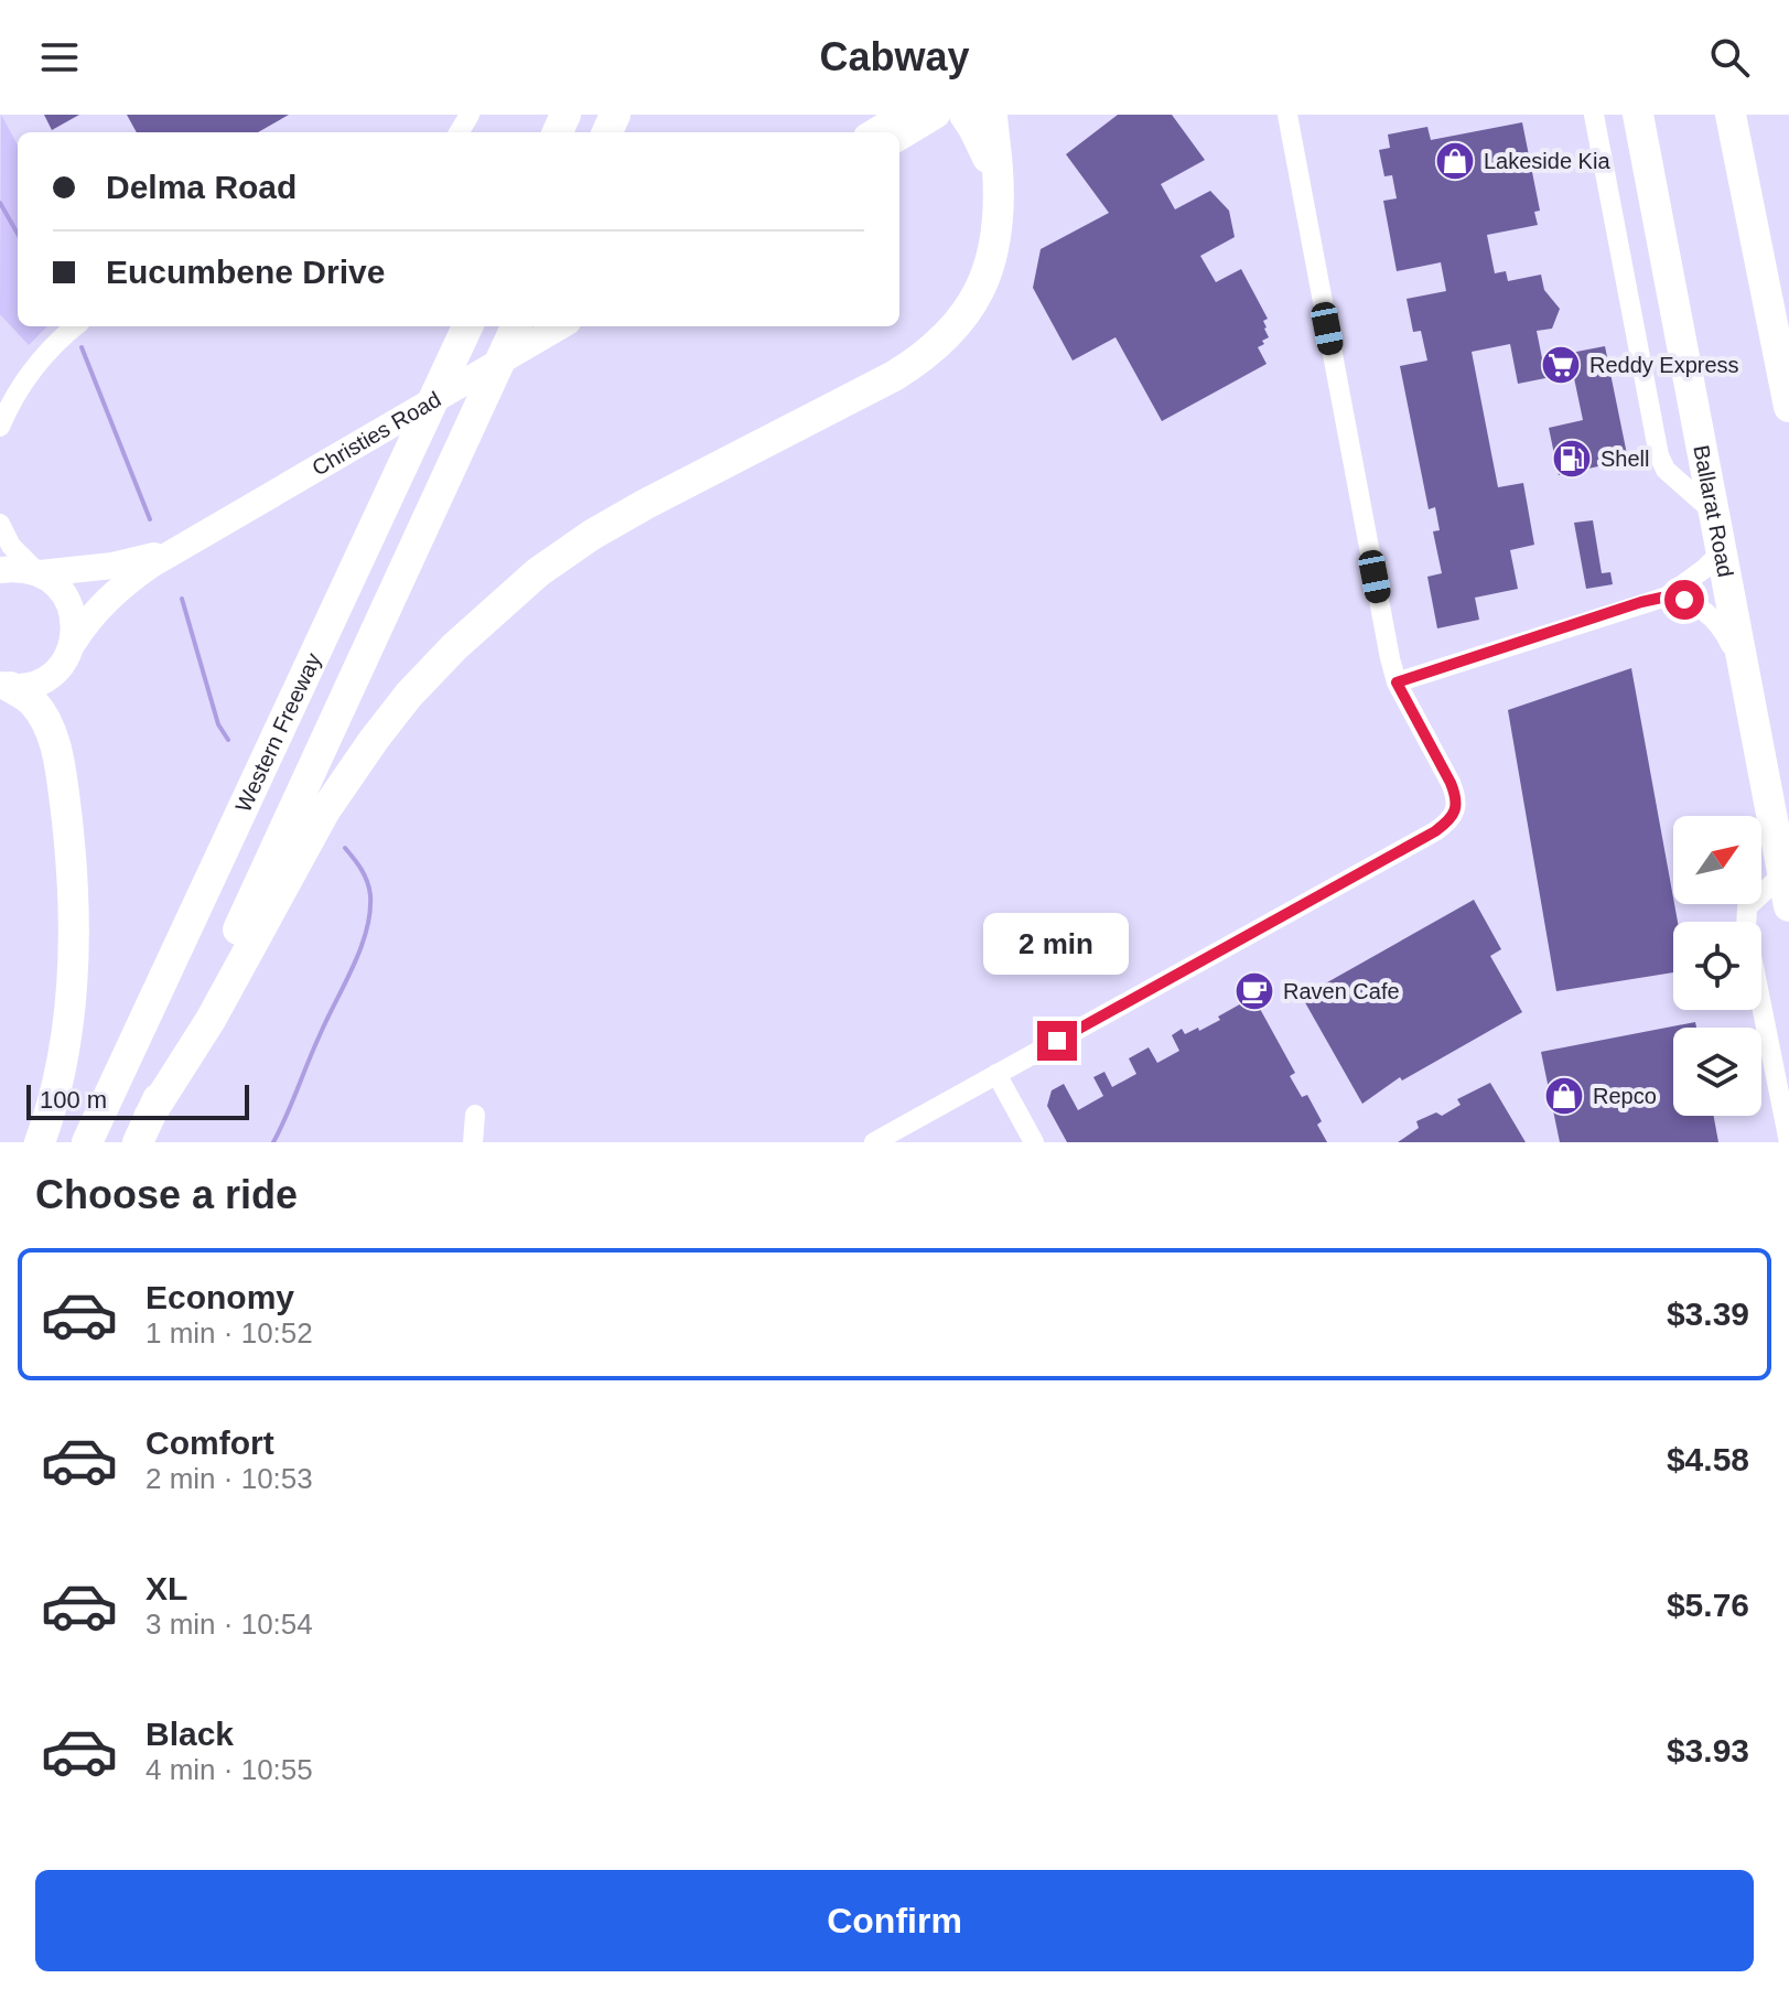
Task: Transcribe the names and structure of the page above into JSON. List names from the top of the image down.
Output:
{
  "streets": {
    "highway": ["Ballarat Road", "Western Freeway"],
    "main road": ["Christies Road"]
  },
  "crossings": [
    ["Christies Road", "Western Freeway"]
  ],
  "places": {
    "shop": ["Lakeside Kia", "Repco"],
    "supermarket": ["Reddy Express"],
    "fuel station": ["Shell"],
    "cafe": ["Raven Cafe"]
  },
  "scale_bar": "100 m",
  "north": "top right",
  "page": {
    "header": "Cabway",
    "banner": ["Delma Road", "Eucumbene Drive"],
    "bubble": "2 min",
    "scale": "100 m",
    "heading": "Choose a ride",
    "list": [
      {
        "name": "Economy",
        "note": "1 min · 10:52",
        "value": "$3.39"
      },
      {
        "name": "Comfort",
        "note": "2 min · 10:53",
        "value": "$4.58"
      },
      {
        "name": "XL",
        "note": "3 min · 10:54",
        "value": "$5.76"
      },
      {
        "name": "Black",
        "note": "4 min · 10:55",
        "value": "$3.93"
      }
    ],
    "buttons": "Confirm"
  }
}
